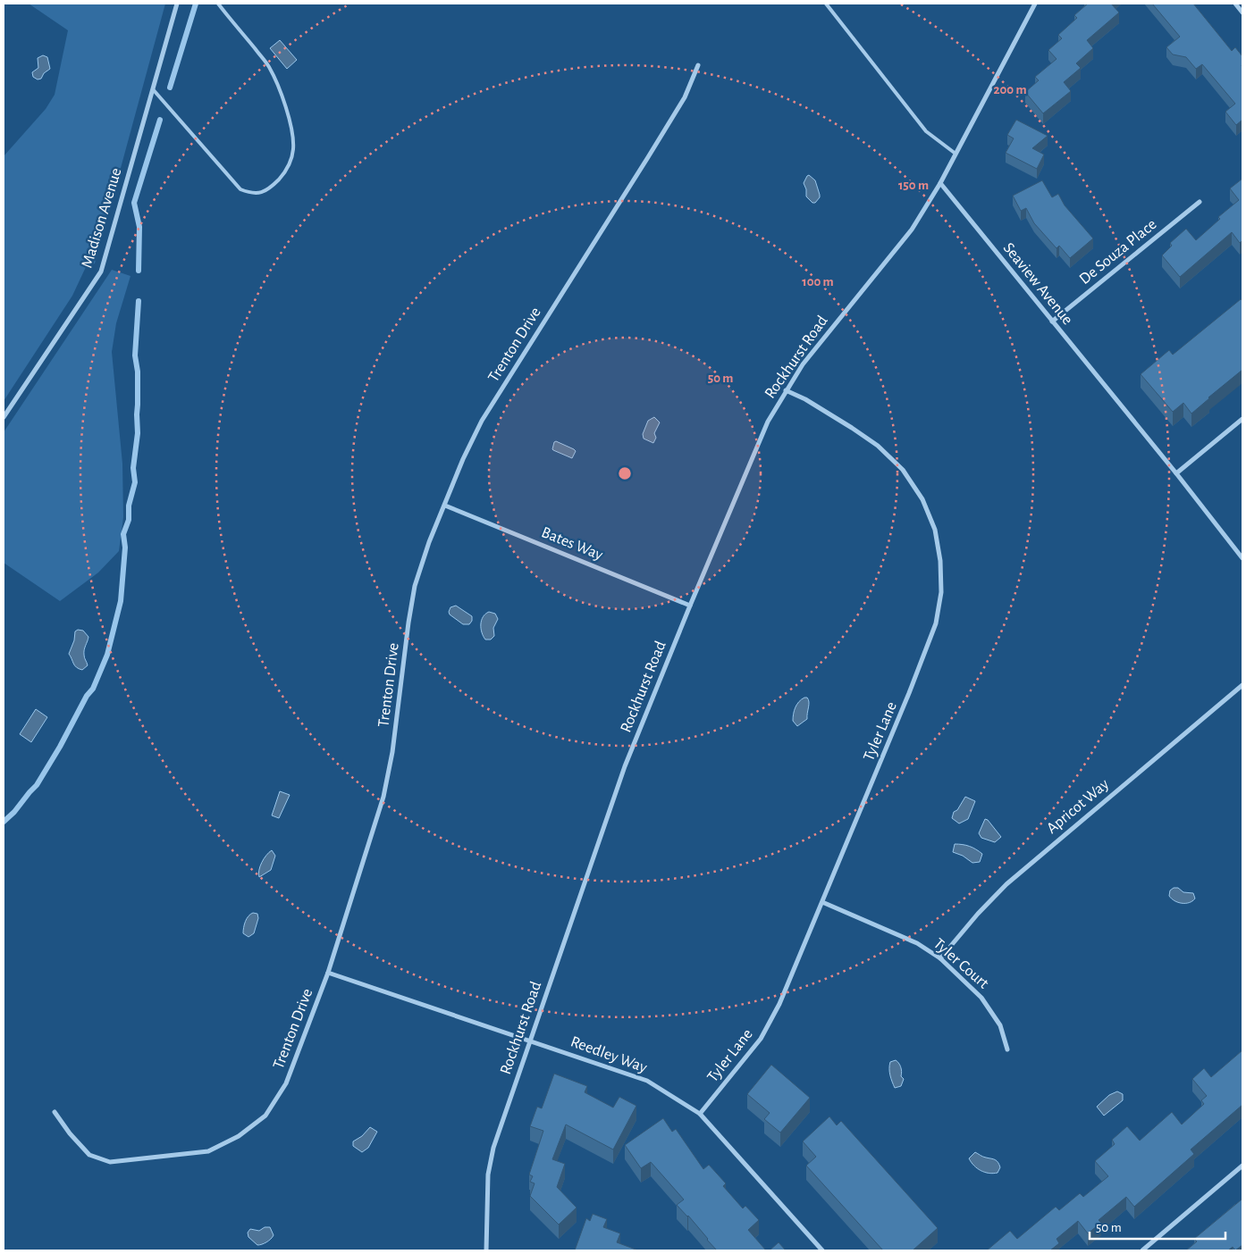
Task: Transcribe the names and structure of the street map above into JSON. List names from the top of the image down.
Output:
{
  "streets": {
    "street": [
      "Madison Avenue",
      "De Souza Place",
      "Seaview Avenue",
      "Trenton Drive",
      "Rockhurst Road",
      "Bates Way",
      "Tyler Lane",
      "Apricot Way",
      "Tyler Court",
      "Reedley Way"
    ]
  },
  "crossings": [
    ["De Souza Place", "Seaview Avenue"],
    ["Seaview Avenue", "Rockhurst Road"],
    ["Trenton Drive", "Bates Way"],
    ["Trenton Drive", "Reedley Way"],
    ["Rockhurst Road", "Bates Way"],
    ["Rockhurst Road", "Tyler Lane"],
    ["Rockhurst Road", "Reedley Way"],
    ["Tyler Lane", "Tyler Court"],
    ["Tyler Lane", "Reedley Way"],
    ["Apricot Way", "Tyler Court"]
  ],
  "scale_bar": "50 m",
  "rings": [
    "200 m",
    "150 m",
    "100 m",
    "50 m"
  ]
}
